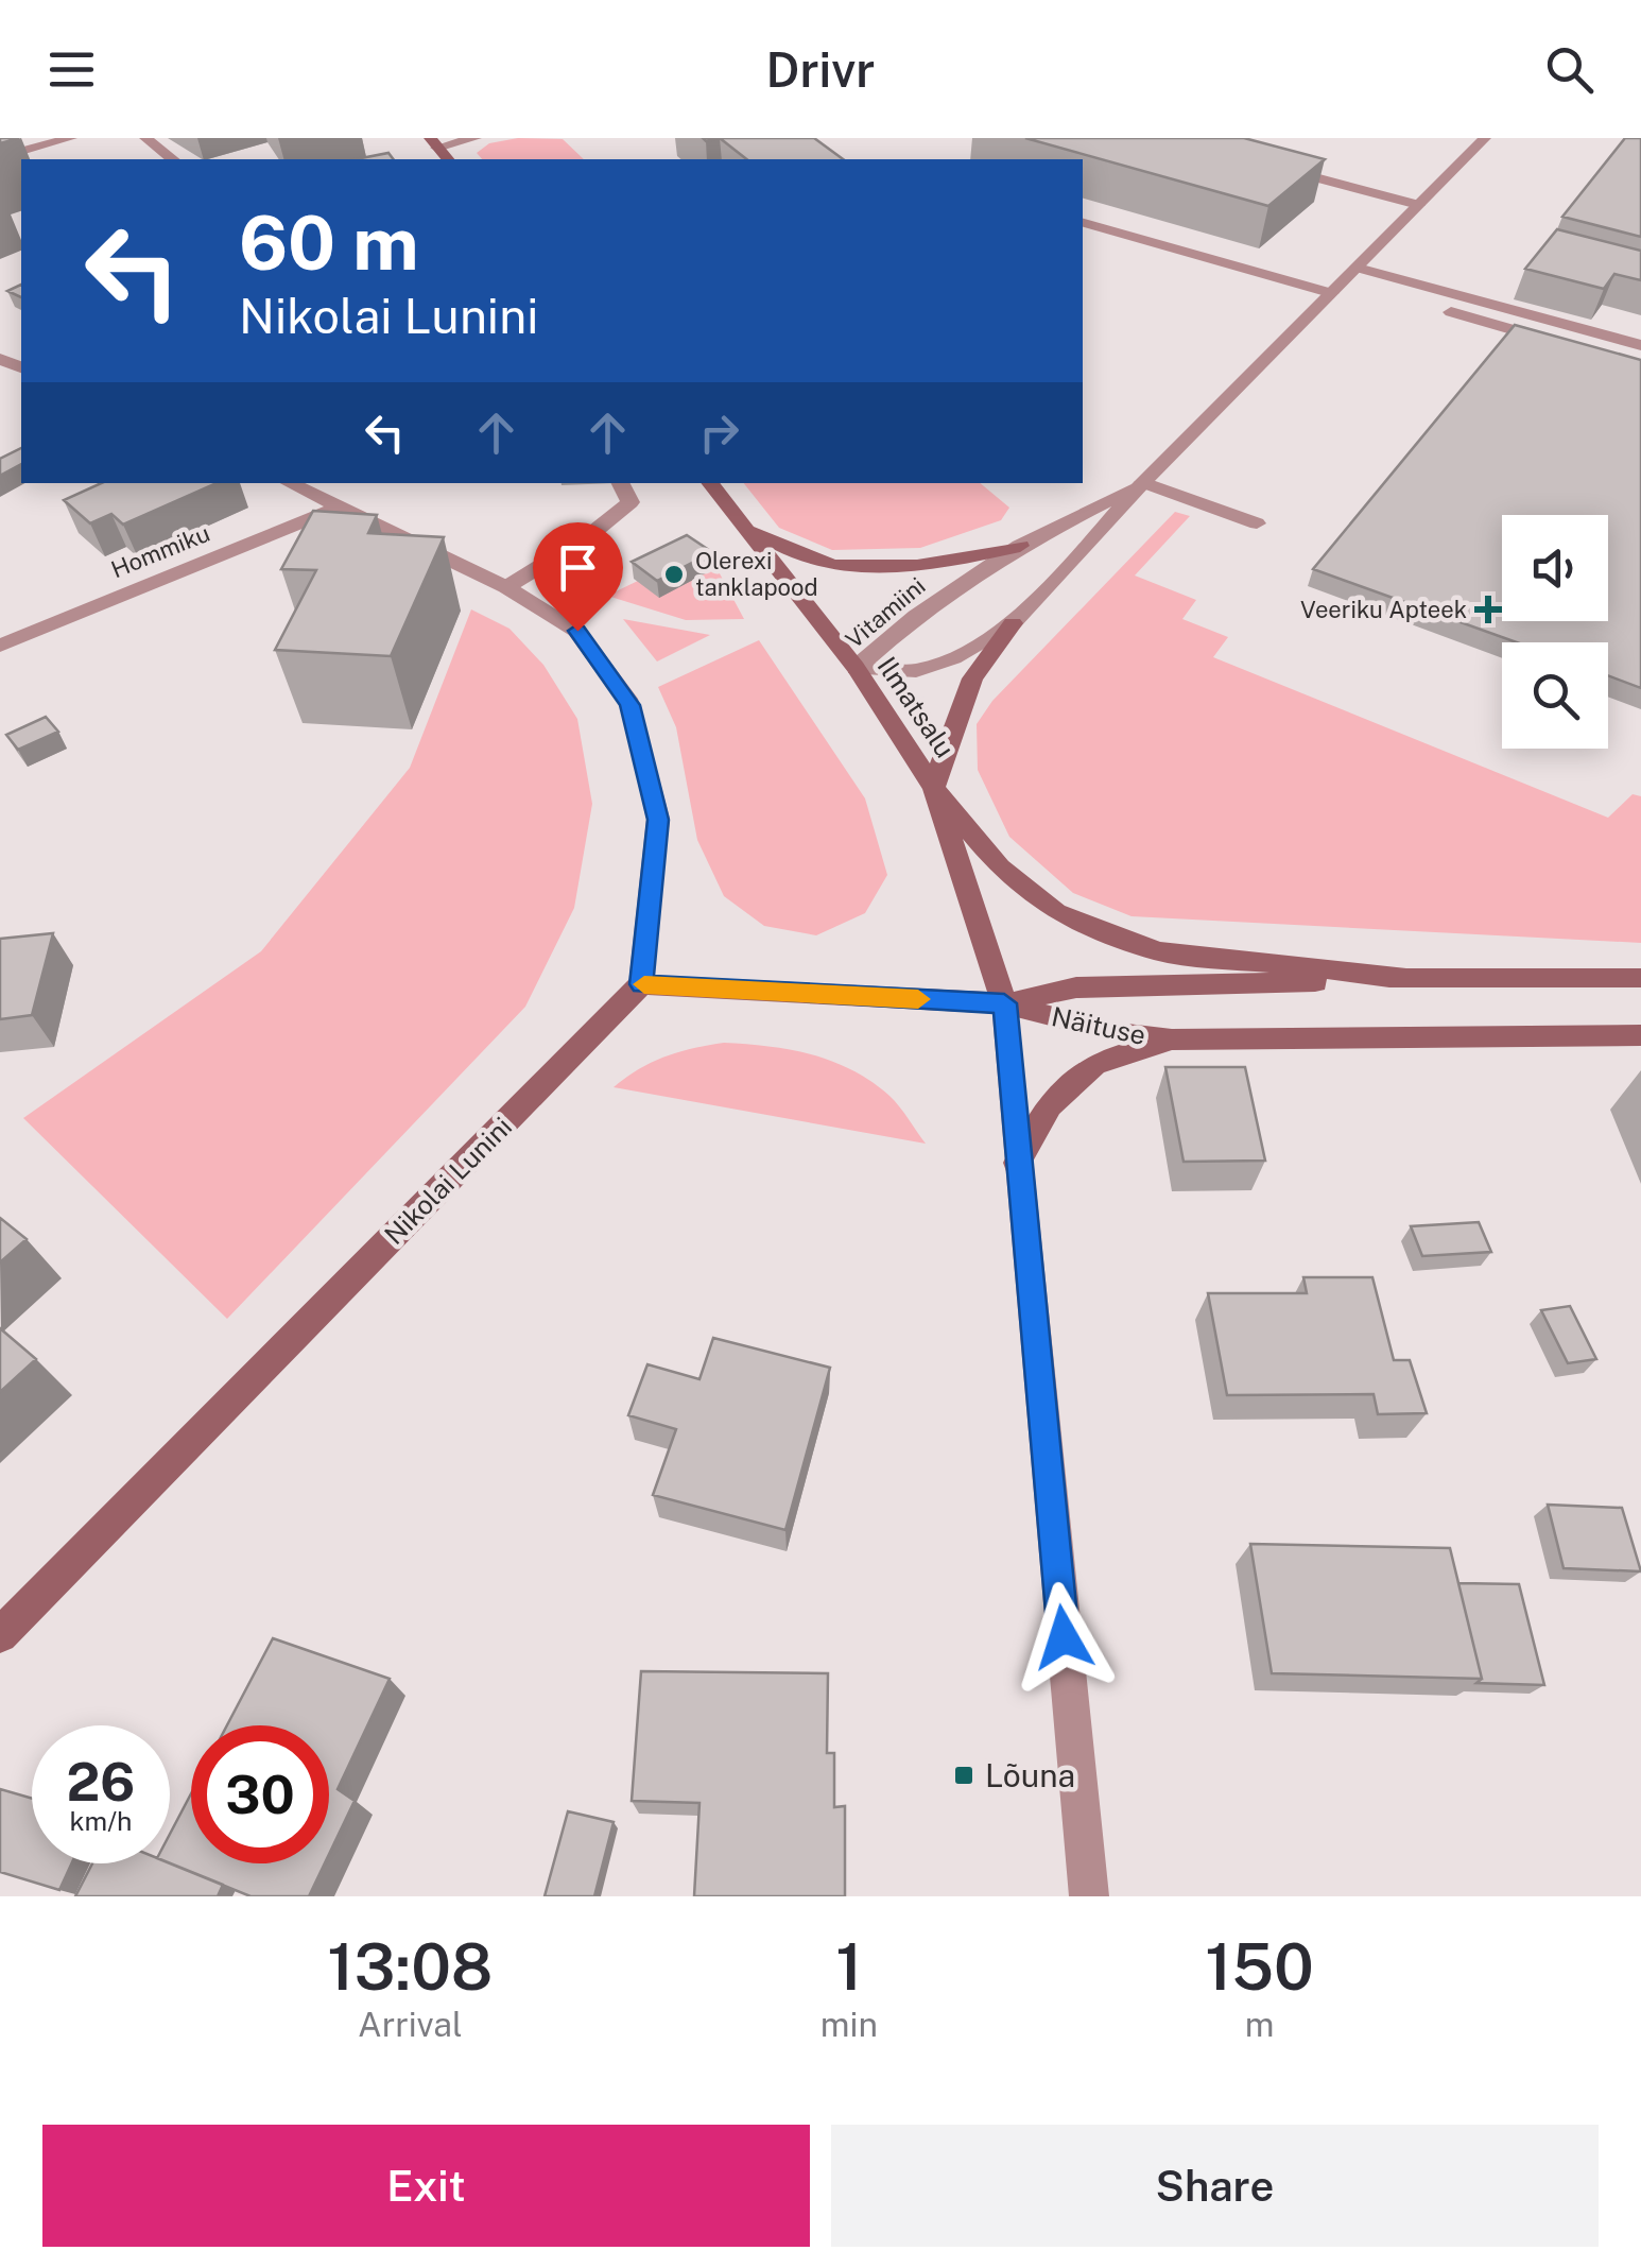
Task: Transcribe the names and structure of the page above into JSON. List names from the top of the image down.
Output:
{
  "streets": {
    "street": [
      "Hommiku",
      "Vitamiini",
      "Ilmatsalu",
      "Näituse",
      "Nikolai Lunini"
    ]
  },
  "crossings": [
    ["Vitamiini", "Ilmatsalu"],
    ["Ilmatsalu", "Näituse"]
  ],
  "places": {
    "other": ["Olerexi tanklapood"],
    "health": ["Veeriku Apteek"],
    "transit": ["Lõuna"]
  },
  "page": {
    "header": "Drivr",
    "turn": ["60 m", "Nikolai Lunini"],
    "speed": "26 km/h",
    "limit": "30",
    "eta": [
      "13:08",
      "Arrival",
      "1",
      "min",
      "150",
      "m"
    ],
    "buttons": ["Exit", "Share"]
  }
}
